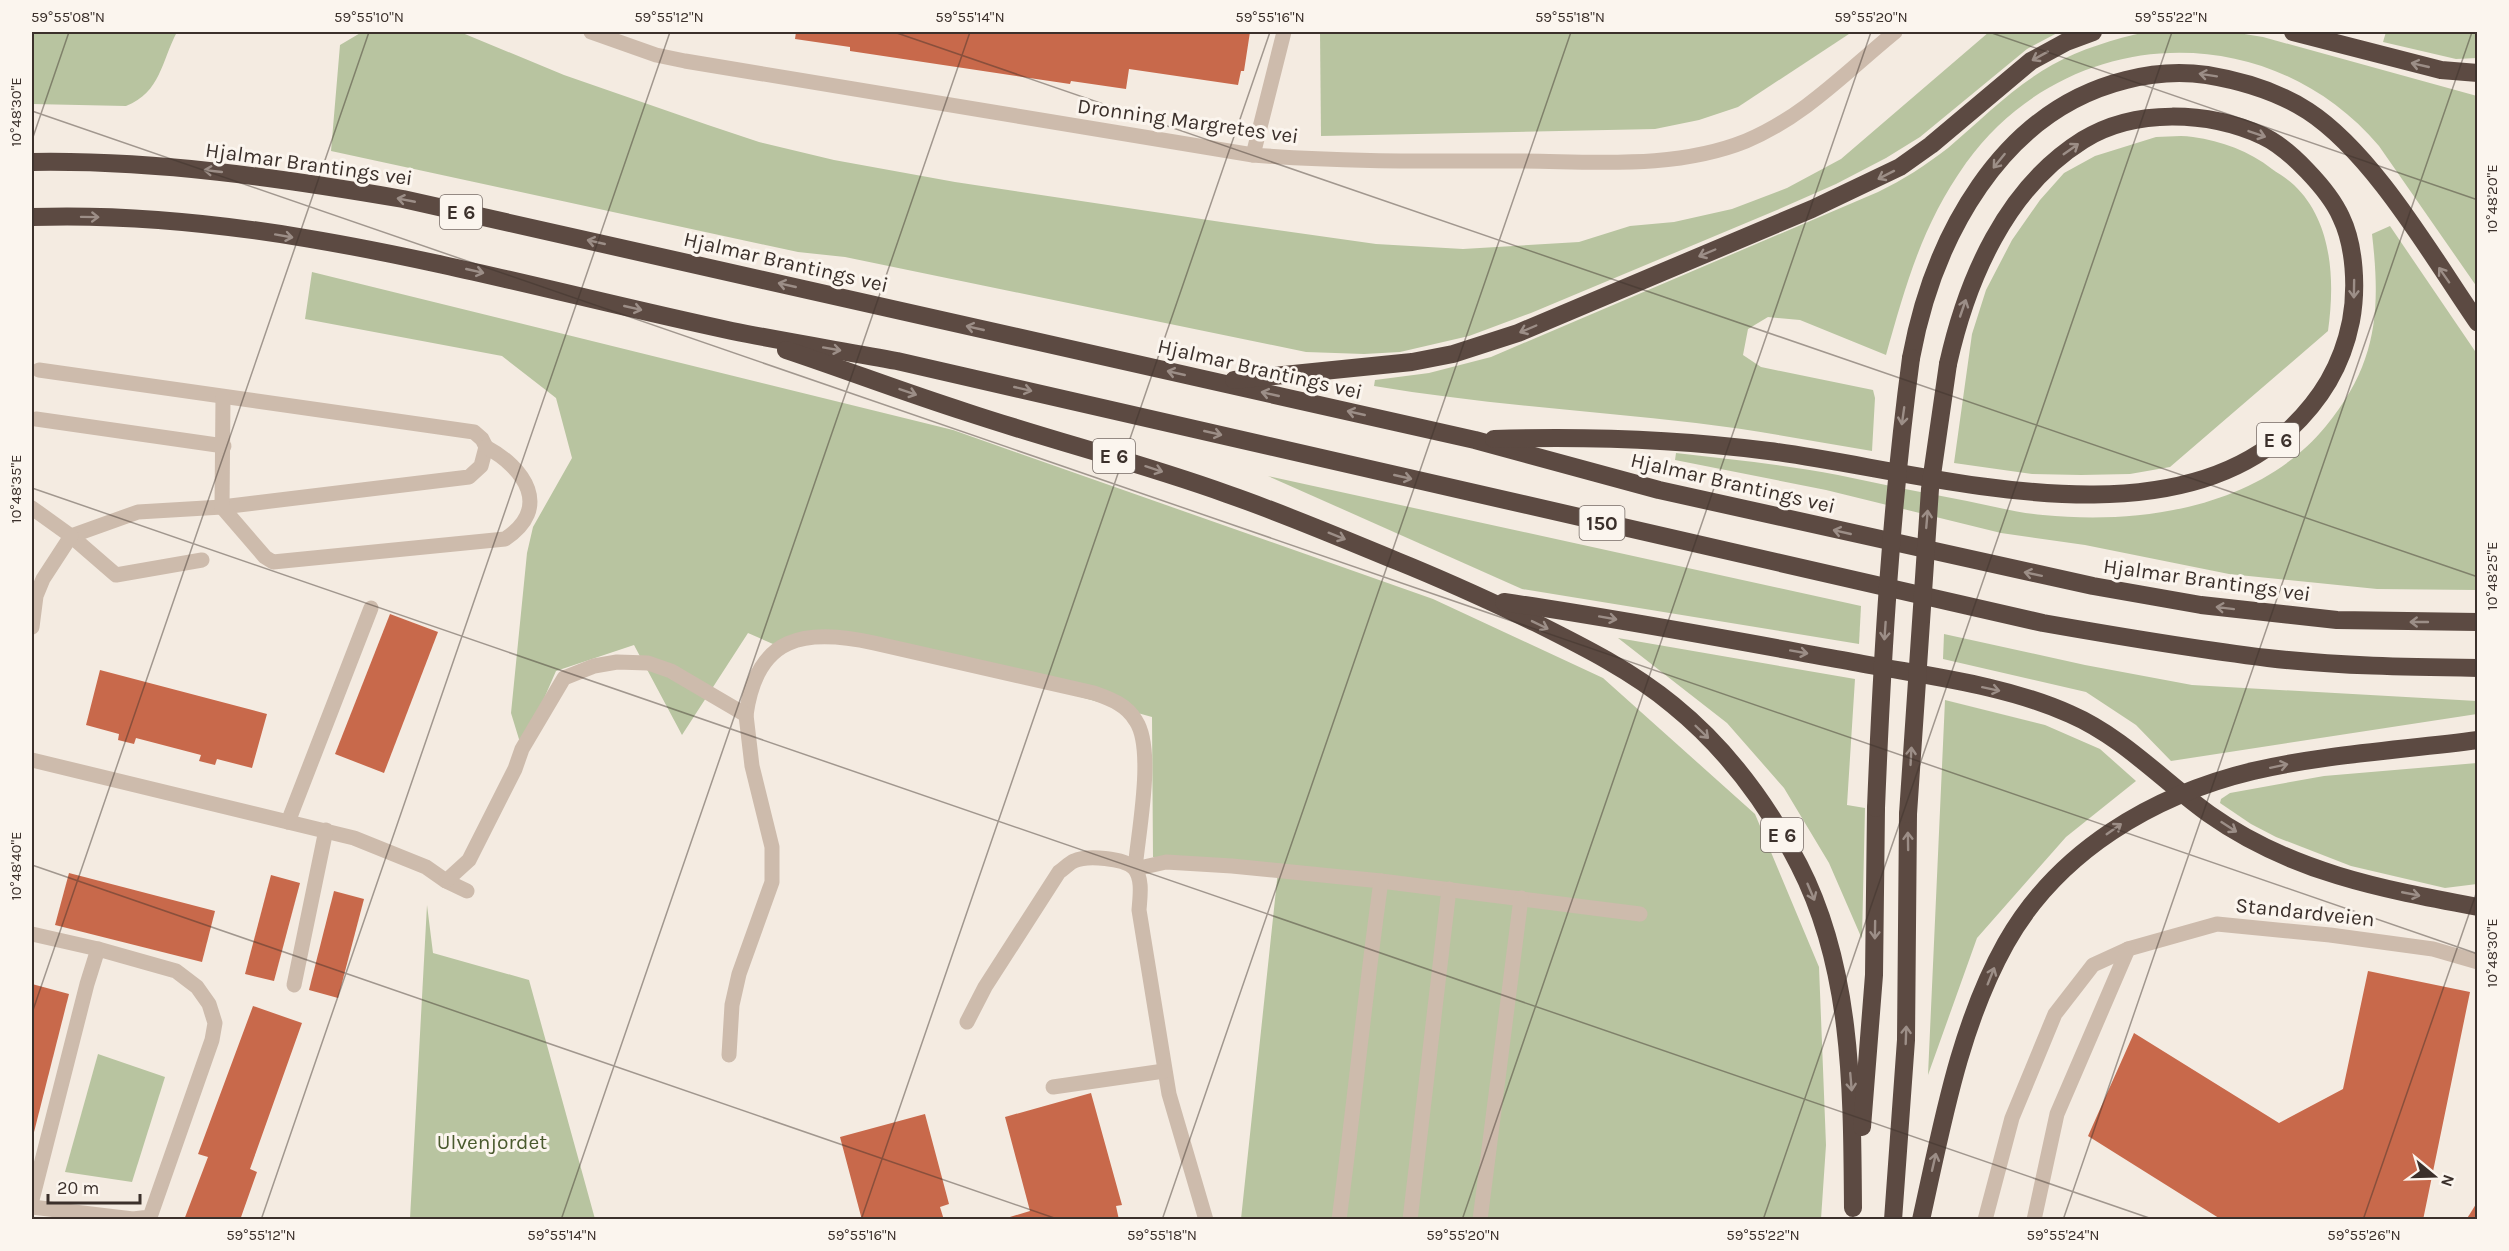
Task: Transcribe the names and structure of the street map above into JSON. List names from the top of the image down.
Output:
{
  "streets": {
    "highway": ["Hjalmar Brantings vei", "E 6", "150"],
    "street": ["Dronning Margretes vei", "Standardveien"]
  },
  "crossings": [
    ["Hjalmar Brantings vei", "E 6"],
    ["E 6", "150"]
  ],
  "parks": ["Ulvenjordet"],
  "scale_bar": "20 m",
  "north": "right",
  "coordinates": [
    "59°55'08\"N",
    "59°55'10\"N",
    "59°55'12\"N",
    "59°55'14\"N",
    "59°55'16\"N",
    "59°55'18\"N",
    "59°55'20\"N",
    "59°55'22\"N",
    "10°48'30\"E",
    "10°48'20\"E",
    "10°48'35\"E",
    "10°48'25\"E",
    "10°48'40\"E",
    "59°55'24\"N",
    "59°55'26\"N"
  ]
}
